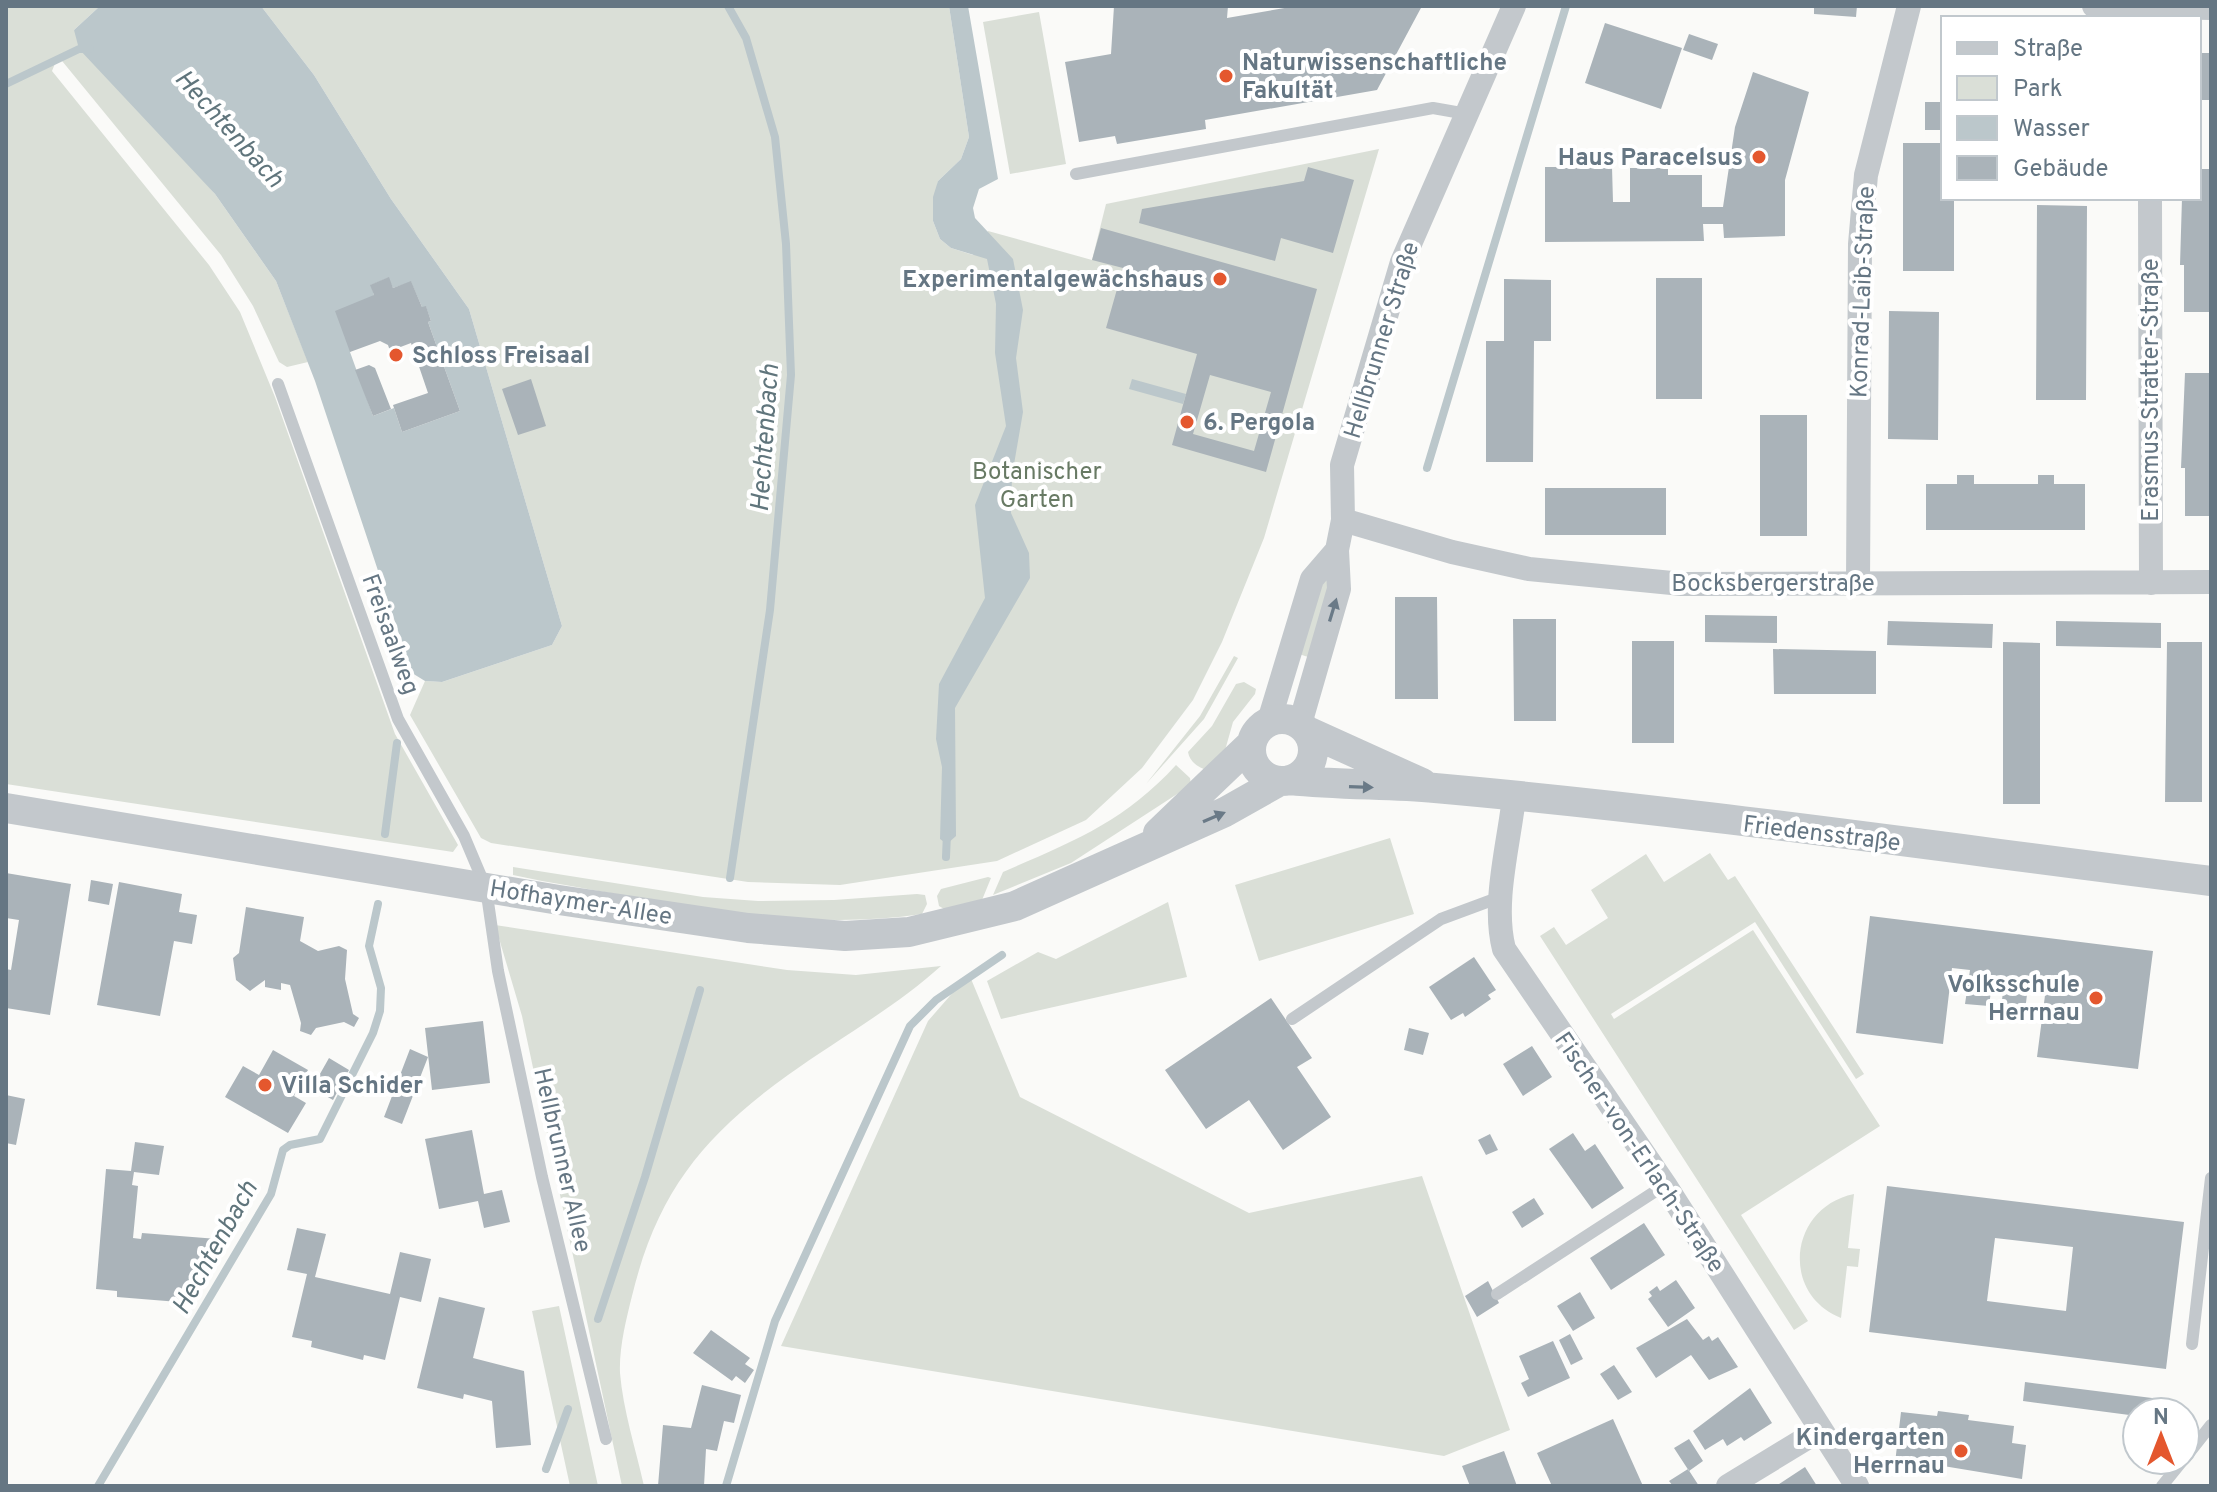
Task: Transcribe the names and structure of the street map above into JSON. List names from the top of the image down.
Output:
{
  "streets": {
    "street": [
      "Konrad-Laib-Straße",
      "Hellbrunner Straße",
      "Erasmus-Stratter-Straße",
      "Bocksbergerstraße",
      "Friedensstraße",
      "Hofhaymer-Allee",
      "Fischer-von-Erlach-Straße"
    ],
    "lane": ["Freisaalweg", "Hellbrunner Allee"]
  },
  "crossings": [
    ["Konrad-Laib-Straße", "Bocksbergerstraße"],
    ["Hellbrunner Straße", "Bocksbergerstraße"],
    ["Hellbrunner Straße", "Friedensstraße"],
    ["Hellbrunner Straße", "Hofhaymer-Allee"],
    ["Erasmus-Stratter-Straße", "Bocksbergerstraße"],
    ["Freisaalweg", "Hofhaymer-Allee"],
    ["Freisaalweg", "Hellbrunner Allee"],
    ["Friedensstraße", "Hofhaymer-Allee"],
    ["Friedensstraße", "Fischer-von-Erlach-Straße"],
    ["Hofhaymer-Allee", "Hellbrunner Allee"]
  ],
  "water": ["Hechtenbach"],
  "parks": ["Botanischer Garten"],
  "places": [
    "Naturwissenschaftliche Fakultät",
    "Haus Paracelsus",
    "Experimentalgewächshaus",
    "Schloss Freisaal",
    "6. Pergola",
    "Volksschule Herrnau",
    "Villa Schider",
    "Kindergarten Herrnau"
  ],
  "legend": [
    "Straße",
    "Park",
    "Wasser",
    "Gebäude"
  ],
  "north": "top"
}
